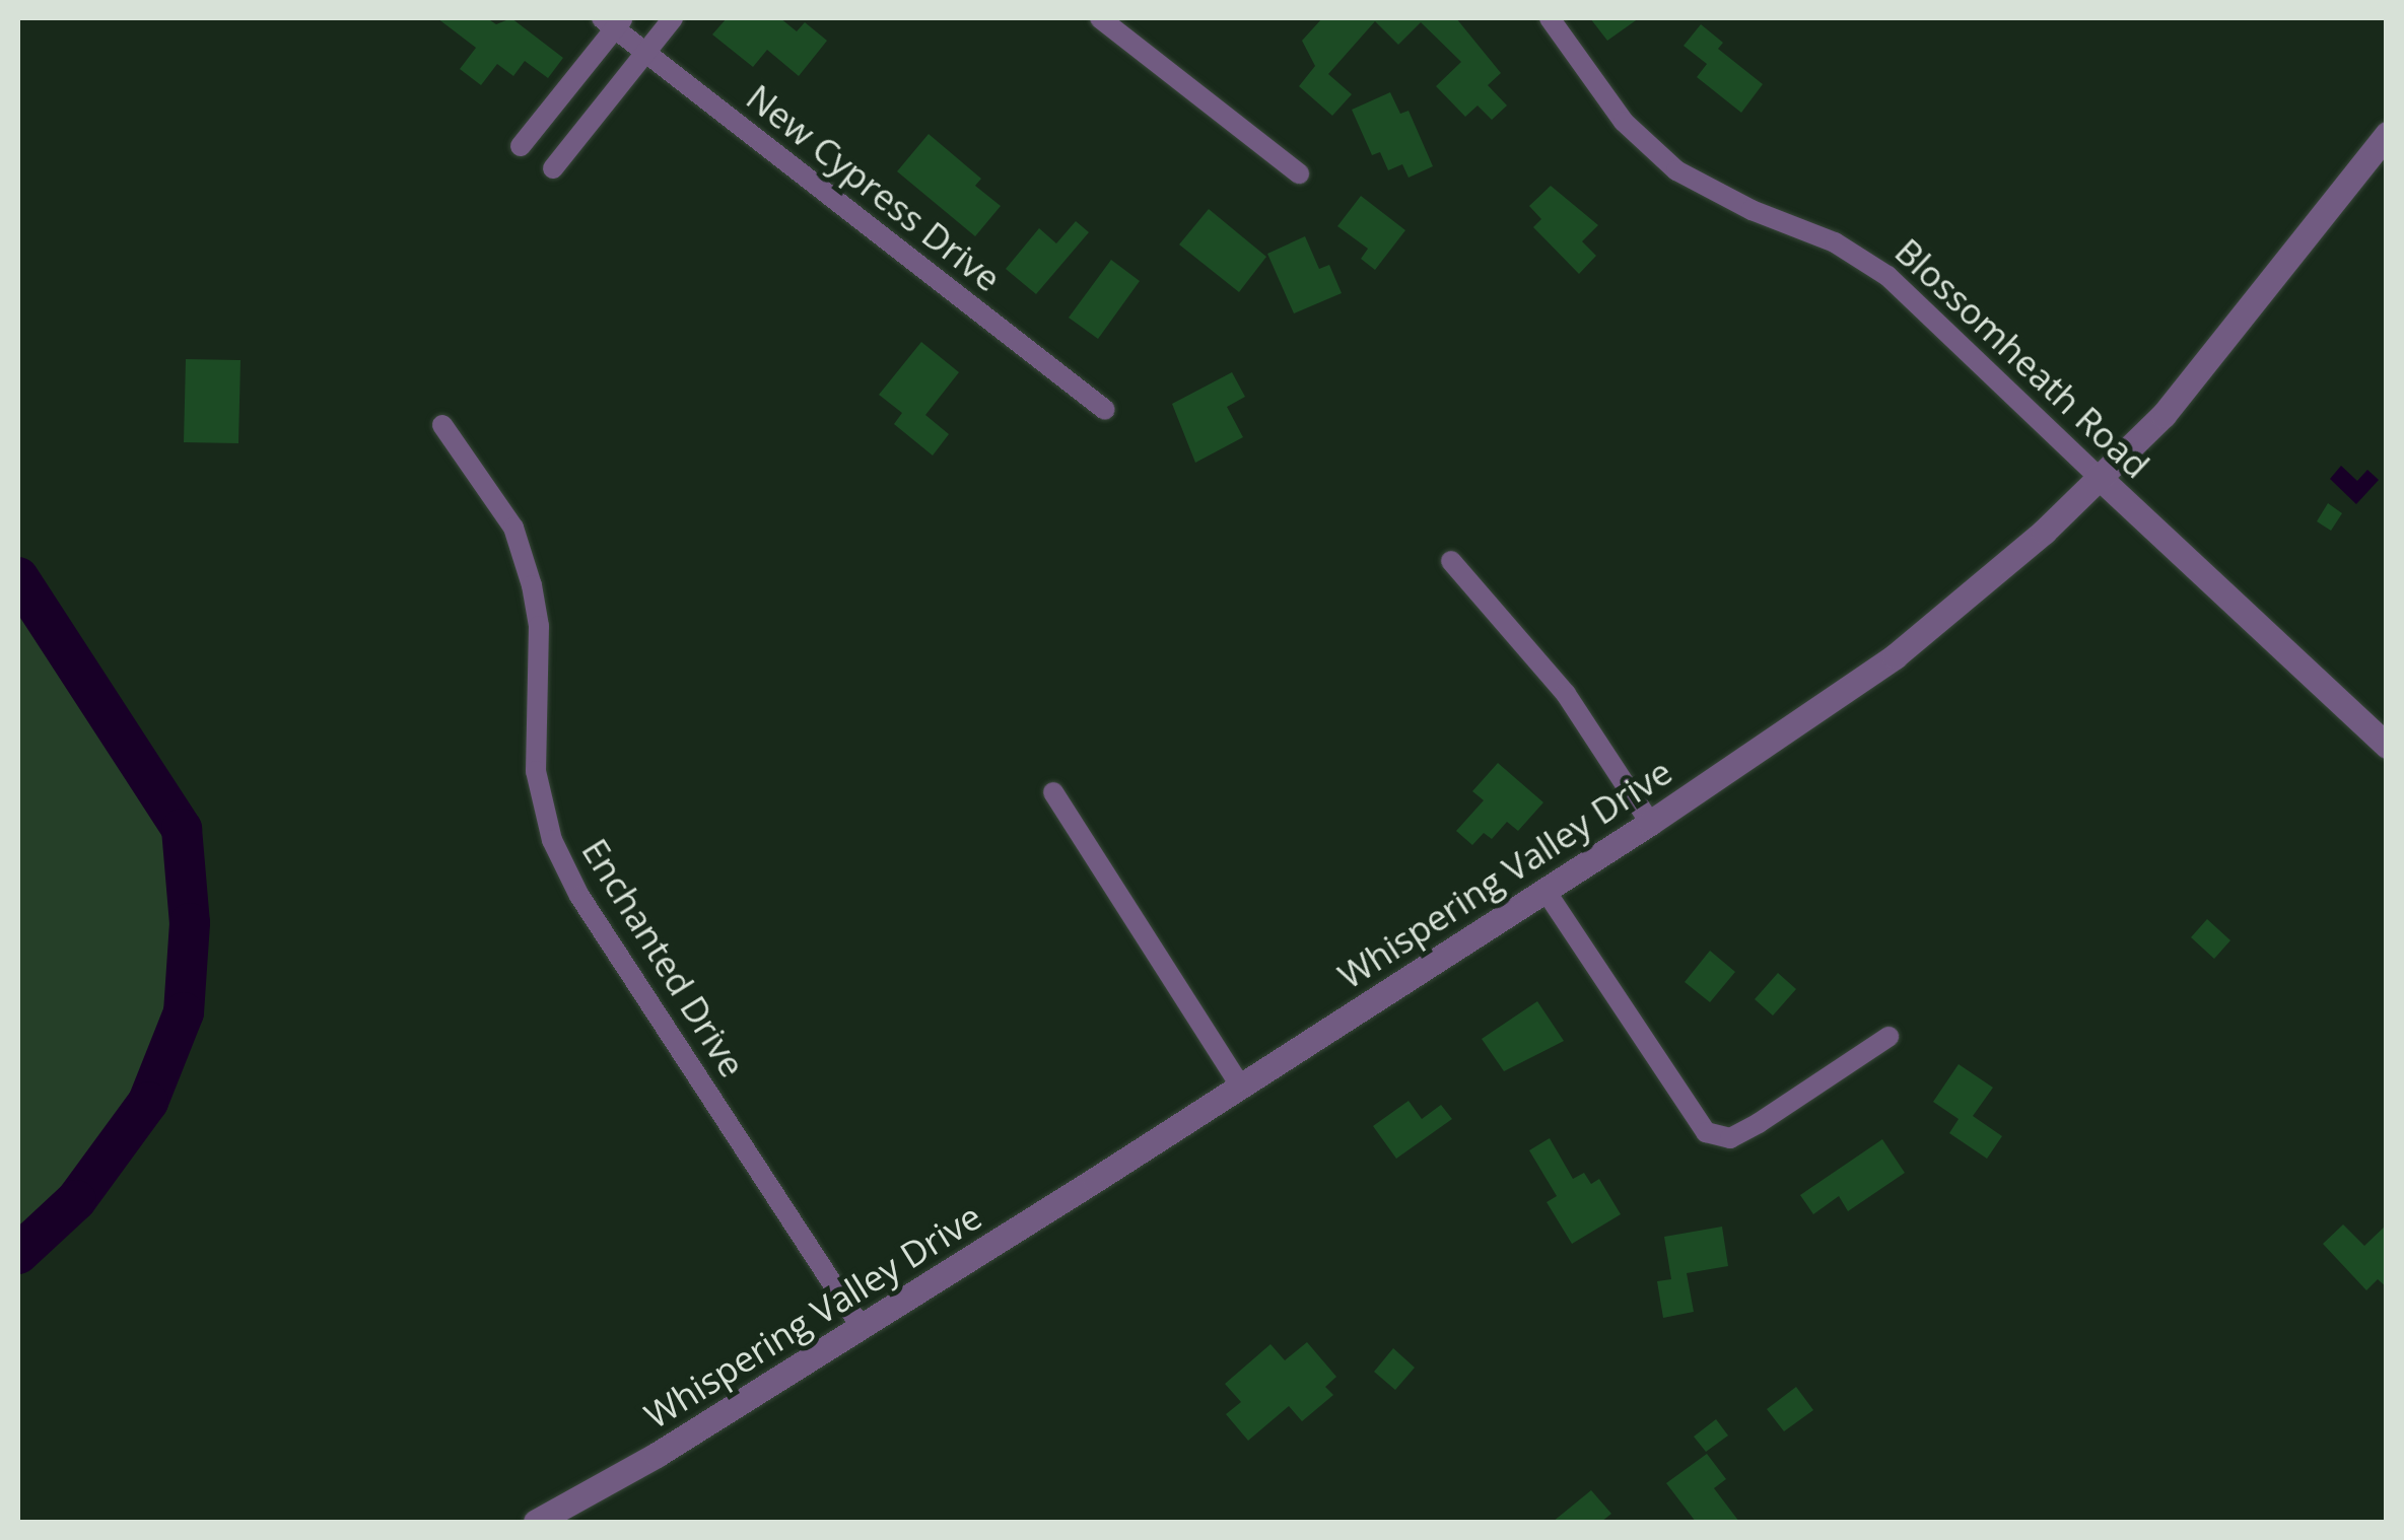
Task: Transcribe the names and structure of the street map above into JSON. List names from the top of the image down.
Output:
{
  "streets": {
    "street": [
      "New Cypress Drive",
      "Blossomheath Road",
      "Whispering Valley Drive",
      "Enchanted Drive"
    ]
  },
  "crossings": [
    ["Blossomheath Road", "Whispering Valley Drive"],
    ["Whispering Valley Drive", "Enchanted Drive"]
  ]
}
